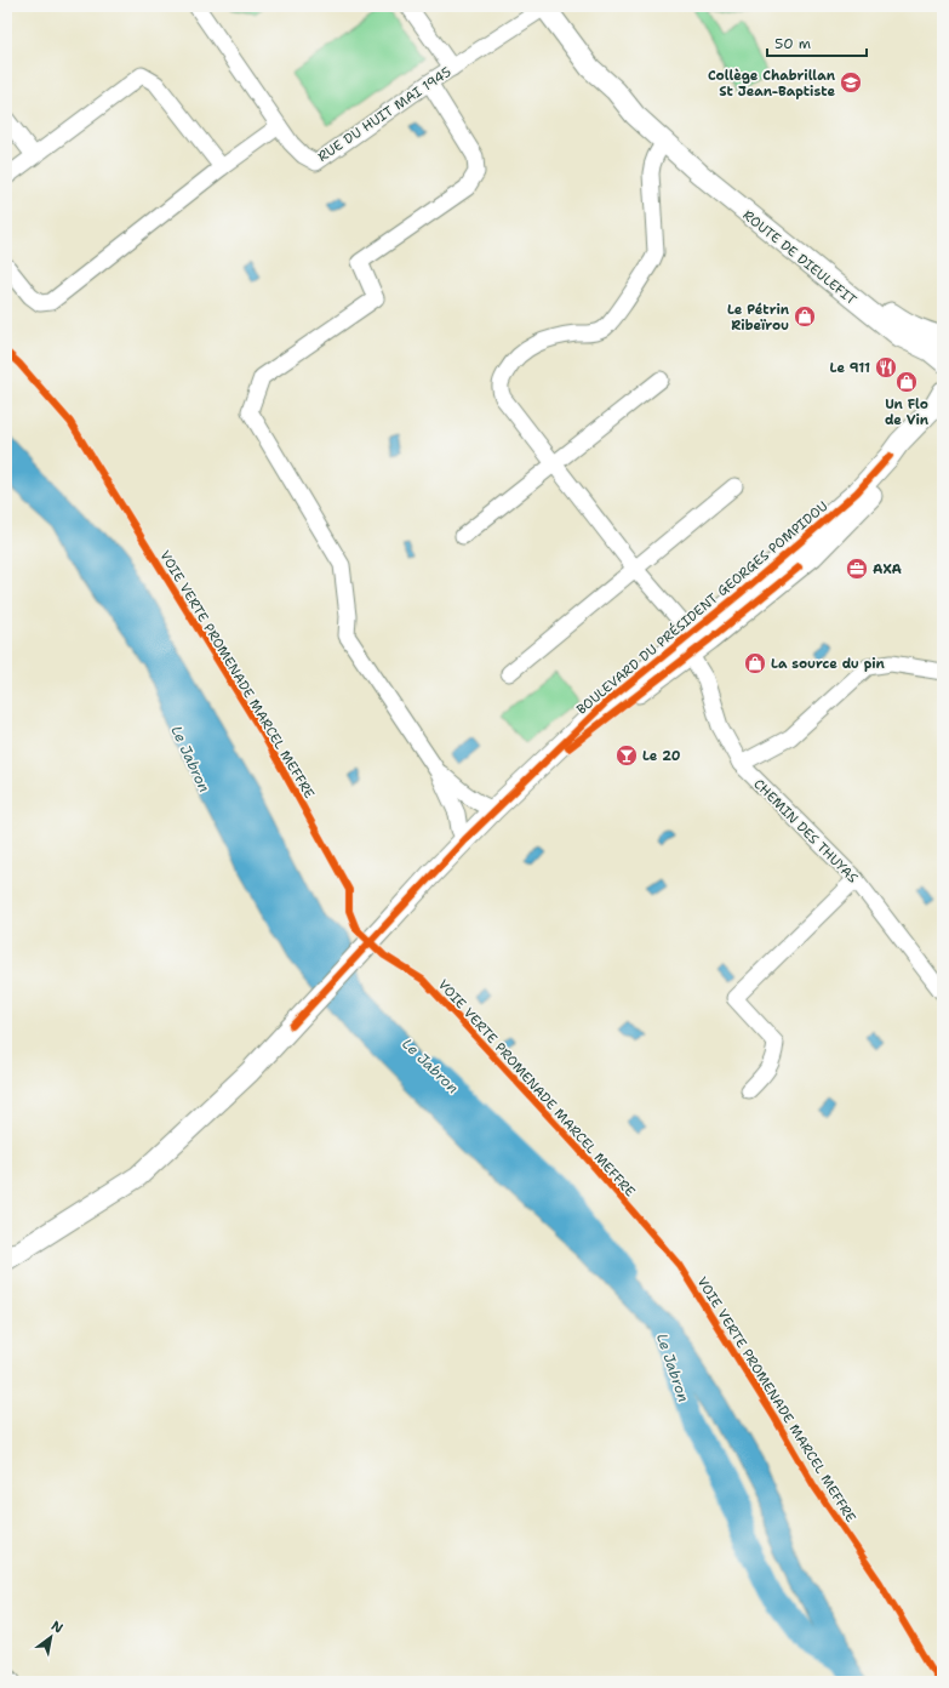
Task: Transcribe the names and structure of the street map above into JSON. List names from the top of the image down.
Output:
{
  "streets": {
    "main road": ["ROUTE DE DIEULEFIT", "BOULEVARD DU PRÉSIDENT GEORGES POMPIDOU"],
    "street": ["RUE DU HUIT MAI 1945", "CHEMIN DES THUYAS"],
    "cycle path": ["VOIE VERTE PROMENADE MARCEL MEFFRE"]
  },
  "crossings": [
    ["RUE DU HUIT MAI 1945", "ROUTE DE DIEULEFIT"],
    ["BOULEVARD DU PRÉSIDENT GEORGES POMPIDOU", "CHEMIN DES THUYAS"]
  ],
  "water": ["Le Jabron"],
  "places": {
    "school or university": ["Collège Chabrillan St Jean-Baptiste"],
    "shop": ["Le Pétrin Ribeïrou", "Un Flo de Vin", "La source du pin"],
    "restaurant": ["Le 911"],
    "office": ["AXA"],
    "bar": ["Le 20"]
  },
  "scale_bar": "50 m",
  "north": "top right"
}
